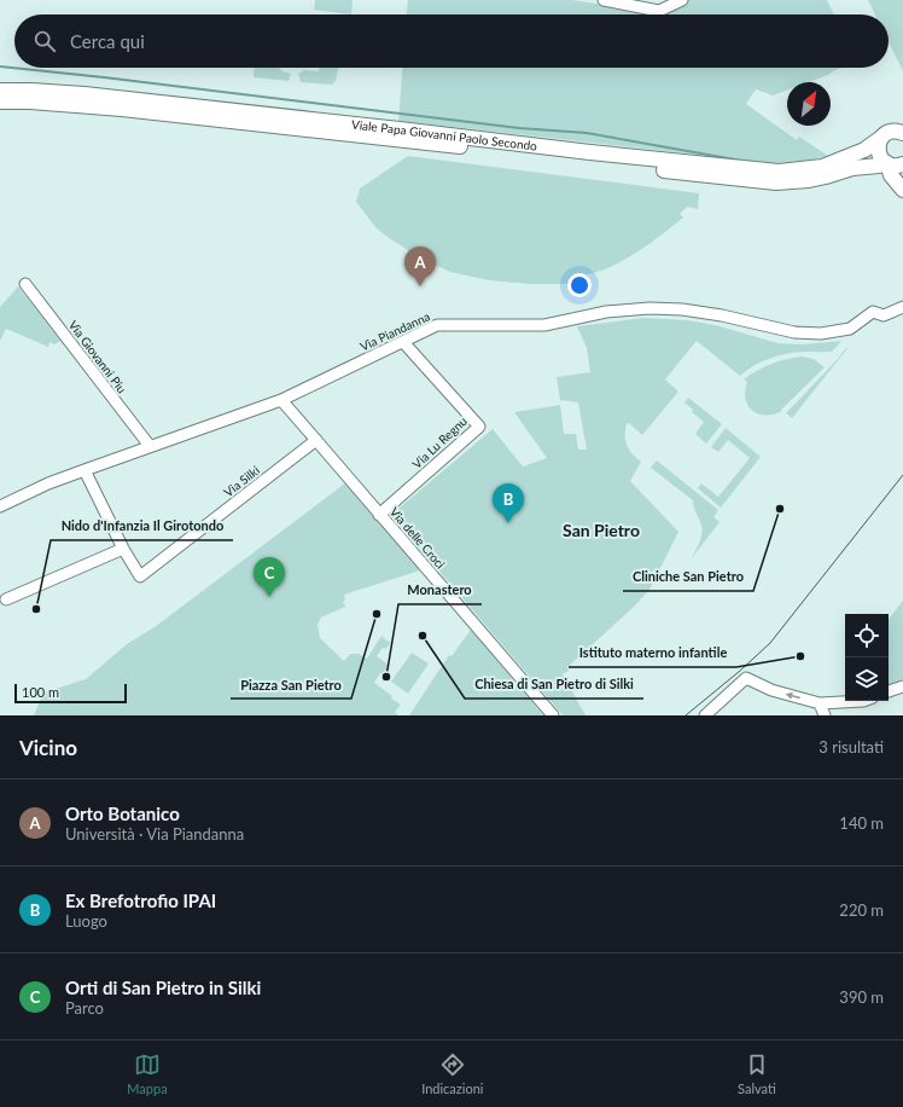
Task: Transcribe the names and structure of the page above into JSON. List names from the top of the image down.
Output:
{
  "streets": {
    "main road": ["Viale Papa Giovanni Paolo Secondo"],
    "street": [
      "Via Piandanna",
      "Via Giovanni Piu",
      "Via Lu Regnu",
      "Via Silki",
      "Via delle Croci"
    ]
  },
  "crossings": [
    ["Via Piandanna", "Via Giovanni Piu"],
    ["Via Piandanna", "Via Lu Regnu"],
    ["Via Piandanna", "Via Silki"],
    ["Via Piandanna", "Via delle Croci"],
    ["Via Lu Regnu", "Via delle Croci"],
    ["Via Silki", "Via delle Croci"]
  ],
  "districts": ["San Pietro"],
  "places": [
    "Cliniche San Pietro",
    "Nido d'Infanzia Il Girotondo",
    "Piazza San Pietro",
    "Chiesa di San Pietro di Silki",
    "Istituto materno infantile",
    "Monastero"
  ],
  "scale_bar": "100 m",
  "north": "top right",
  "page": {
    "search": "Cerca qui",
    "pins": ["A", "B", "C"],
    "scale": "100 m",
    "heading": ["Vicino", "3 risultati"],
    "list": [
      {
        "mark": "A",
        "name": "Orto Botanico",
        "note": "Università · Via Piandanna",
        "value": "140 m"
      },
      {
        "mark": "B",
        "name": "Ex Brefotrofio IPAI",
        "note": "Luogo",
        "value": "220 m"
      },
      {
        "mark": "C",
        "name": "Orti di San Pietro in Silki",
        "note": "Parco",
        "value": "390 m"
      }
    ],
    "nav": ["Mappa", "Indicazioni", "Salvati"]
  }
}
